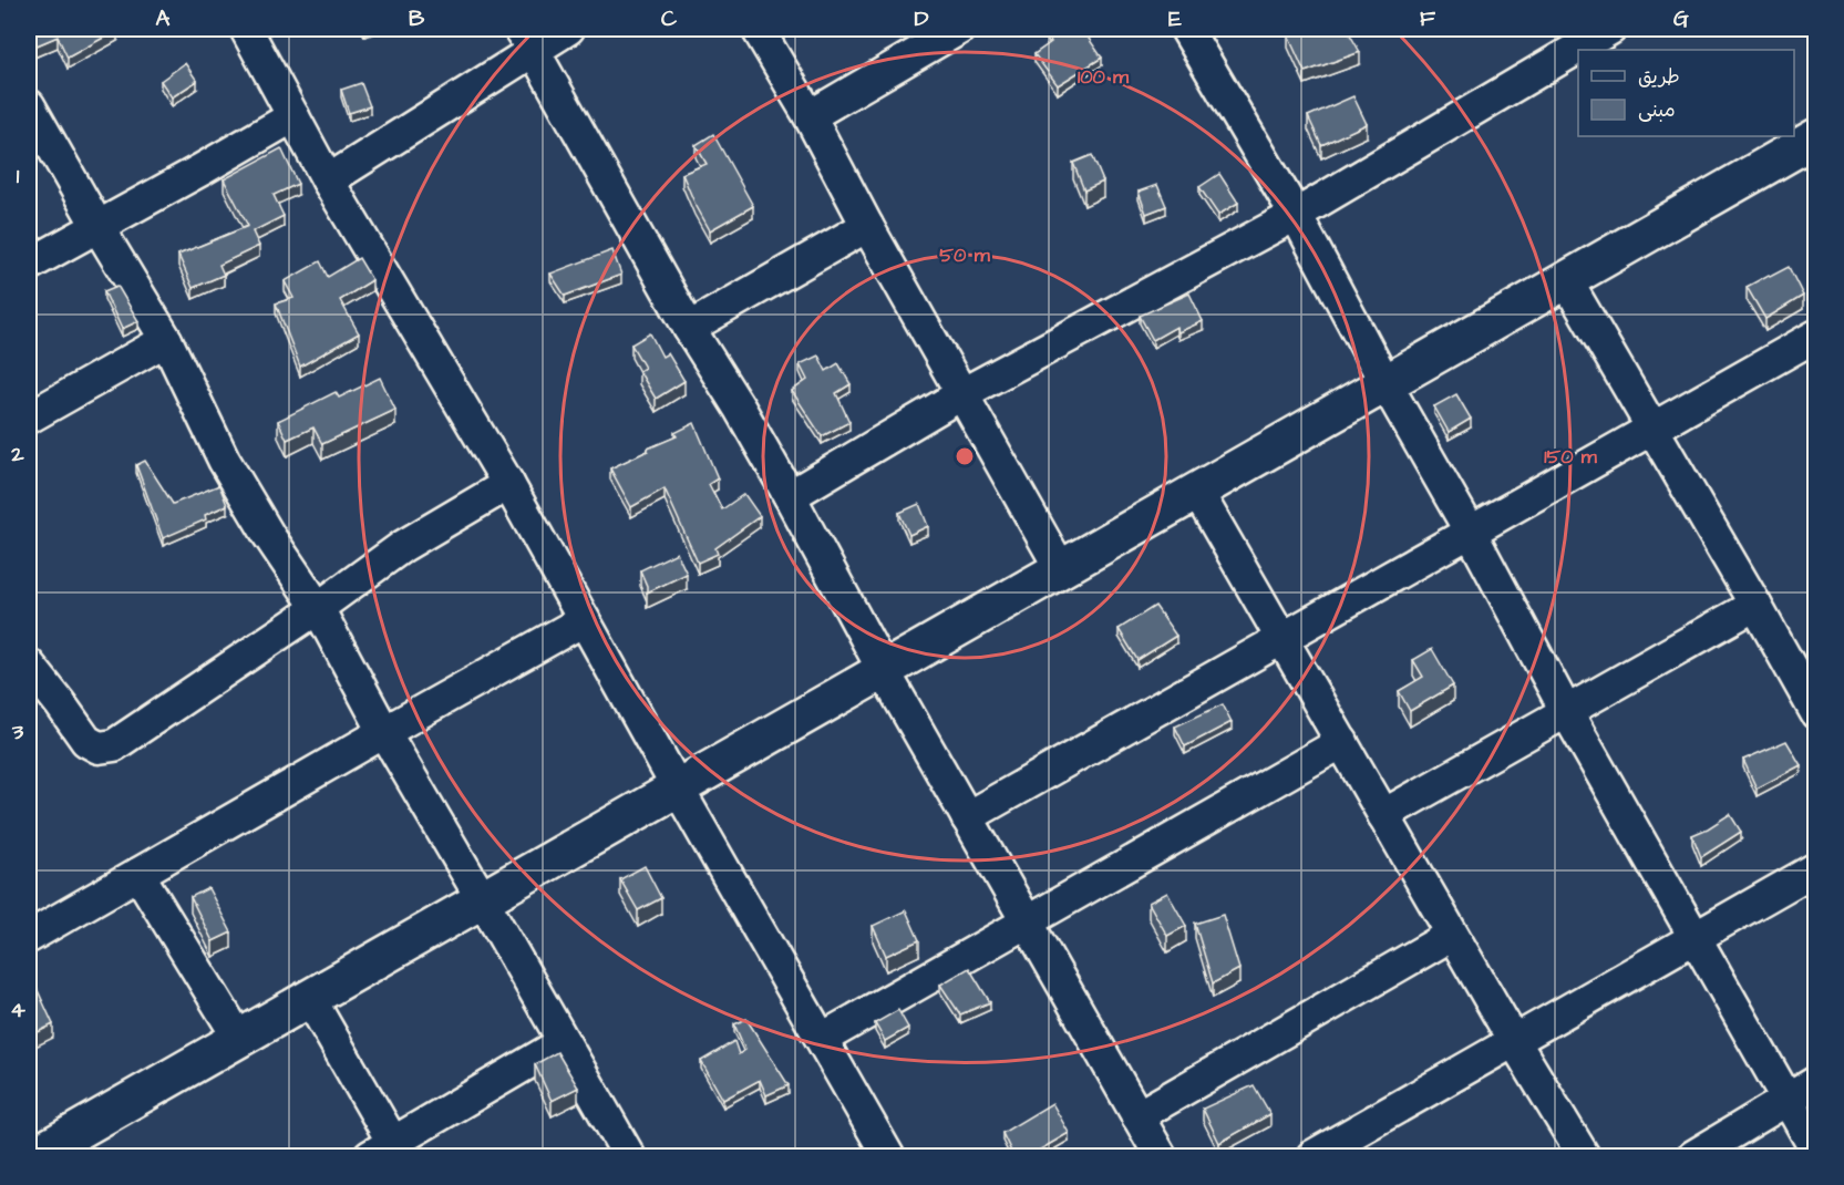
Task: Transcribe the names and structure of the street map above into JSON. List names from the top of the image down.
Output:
{
  "legend": ["طريق", "مبنى"],
  "grid": {
    "columns": [
      "A",
      "B",
      "C",
      "D",
      "E",
      "F",
      "G"
    ],
    "rows": [
      "1",
      "2",
      "3",
      "4"
    ]
  },
  "rings": ["100 m", "50 m", "150 m"]
}
